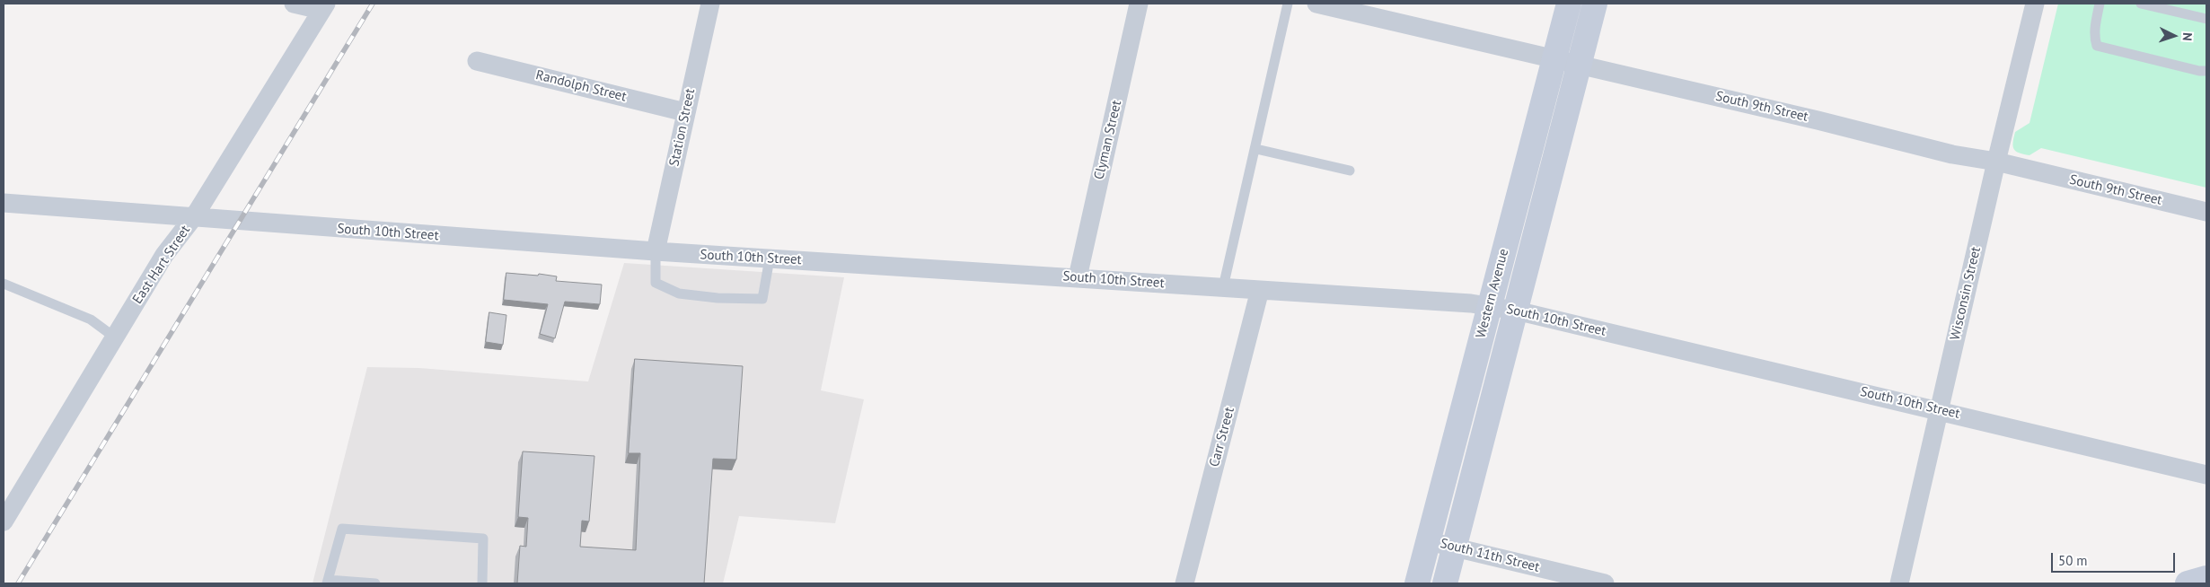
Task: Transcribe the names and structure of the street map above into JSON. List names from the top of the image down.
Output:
{
  "streets": {
    "street": [
      "Randolph Street",
      "South 9th Street",
      "Station Street",
      "Clyman Street",
      "South 10th Street",
      "East Hart Street",
      "Western Avenue",
      "Wisconsin Street",
      "Carr Street",
      "South 11th Street"
    ]
  },
  "crossings": [
    ["Randolph Street", "Station Street"],
    ["South 9th Street", "Western Avenue"],
    ["South 9th Street", "Wisconsin Street"],
    ["Station Street", "South 10th Street"],
    ["Clyman Street", "South 10th Street"],
    ["South 10th Street", "East Hart Street"],
    ["South 10th Street", "Western Avenue"],
    ["South 10th Street", "Wisconsin Street"],
    ["South 10th Street", "Carr Street"],
    ["Western Avenue", "South 11th Street"]
  ],
  "scale_bar": "50 m",
  "north": "right"
}
